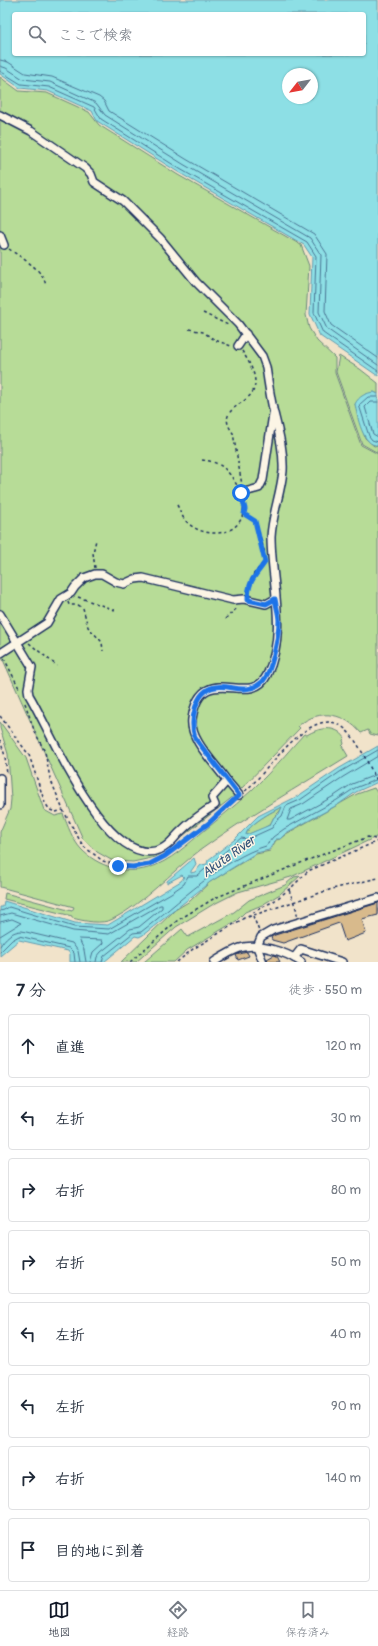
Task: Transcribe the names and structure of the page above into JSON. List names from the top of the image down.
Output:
{
  "water": ["Akuta River"],
  "north": "bottom left",
  "page": {
    "search": "ここで検索",
    "heading": ["7 分", "徒歩 · 550 m"],
    "list": [
      ["直進", "120 m"],
      ["左折", "30 m"],
      ["右折", "80 m"],
      ["右折", "50 m"],
      ["左折", "40 m"],
      ["左折", "90 m"],
      ["右折", "140 m"],
      "目的地に到着"
    ],
    "nav": ["地図", "経路", "保存済み"]
  }
}
